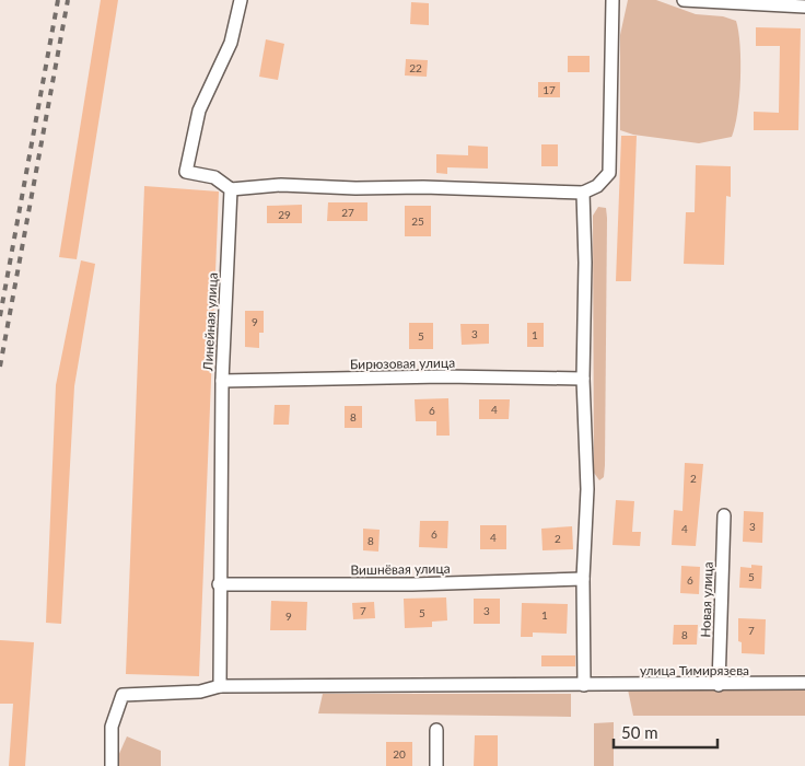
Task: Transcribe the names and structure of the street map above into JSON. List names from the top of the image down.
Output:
{
  "streets": {
    "street": [
      "Линейная улица",
      "Бирюзовая улица",
      "Вишнёвая улица",
      "Новая улица",
      "улица Тимирязева"
    ]
  },
  "crossings": [
    ["Линейная улица", "Бирюзовая улица"],
    ["Линейная улица", "Вишнёвая улица"],
    ["Линейная улица", "улица Тимирязева"],
    ["Новая улица", "улица Тимирязева"]
  ],
  "house_numbers": [
    "22",
    "17",
    "27",
    "29",
    "25",
    "9",
    "3",
    "1",
    "5",
    "4",
    "6",
    "8",
    "2",
    "3",
    "4",
    "6",
    "4",
    "2",
    "8",
    "5",
    "6",
    "7",
    "3",
    "5",
    "1",
    "9",
    "7",
    "8",
    "20"
  ],
  "scale_bar": "50 m"
}
